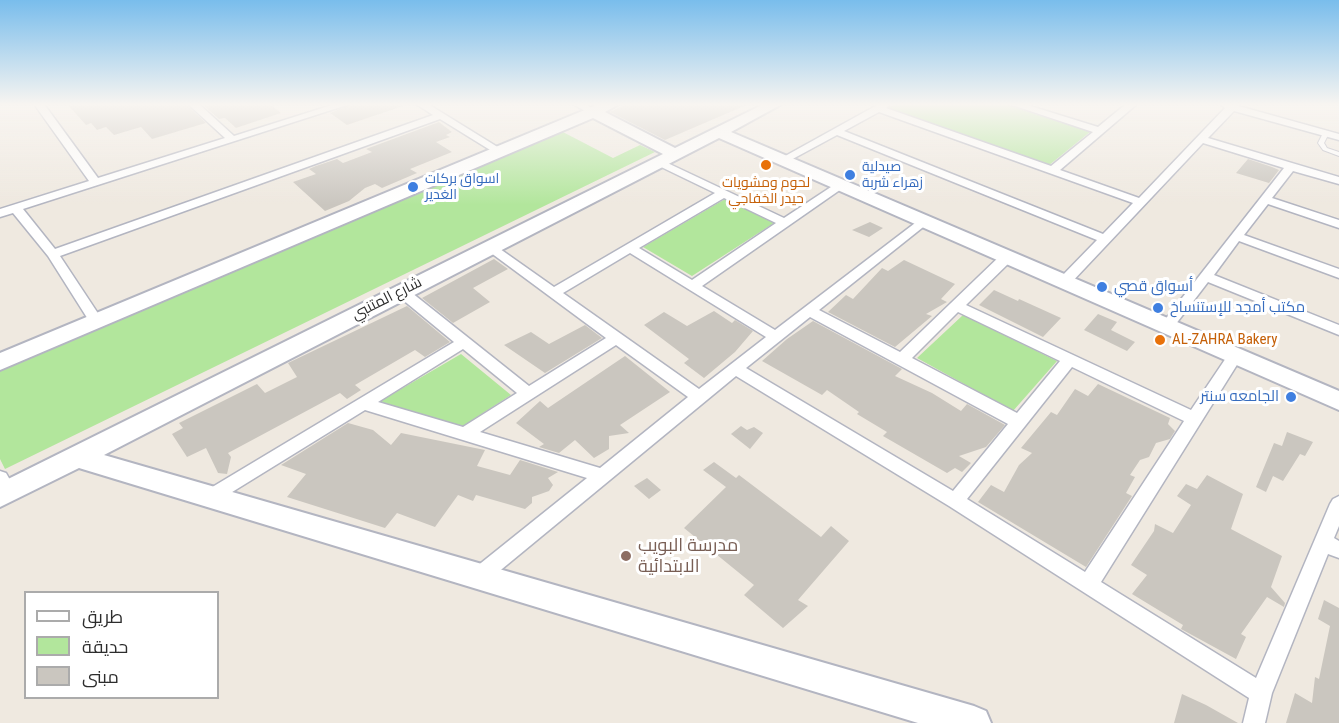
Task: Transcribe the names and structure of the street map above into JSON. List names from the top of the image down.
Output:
{
  "streets": {
    "street": ["شارع المتنبي"]
  },
  "places": [
    "لحوم ومشويات حيدر الخفاجي",
    "صيدلية زهراء شربة",
    "اسواق بركات الغدير",
    "أسواق قصي",
    "مكتب أمجد للإستنساخ",
    "AL-ZAHRA Bakery",
    "الجامعه سنتر",
    "مدرسة البويب الابتدائية"
  ],
  "legend": ["طريق", "حديقة", "مبنى"]
}
